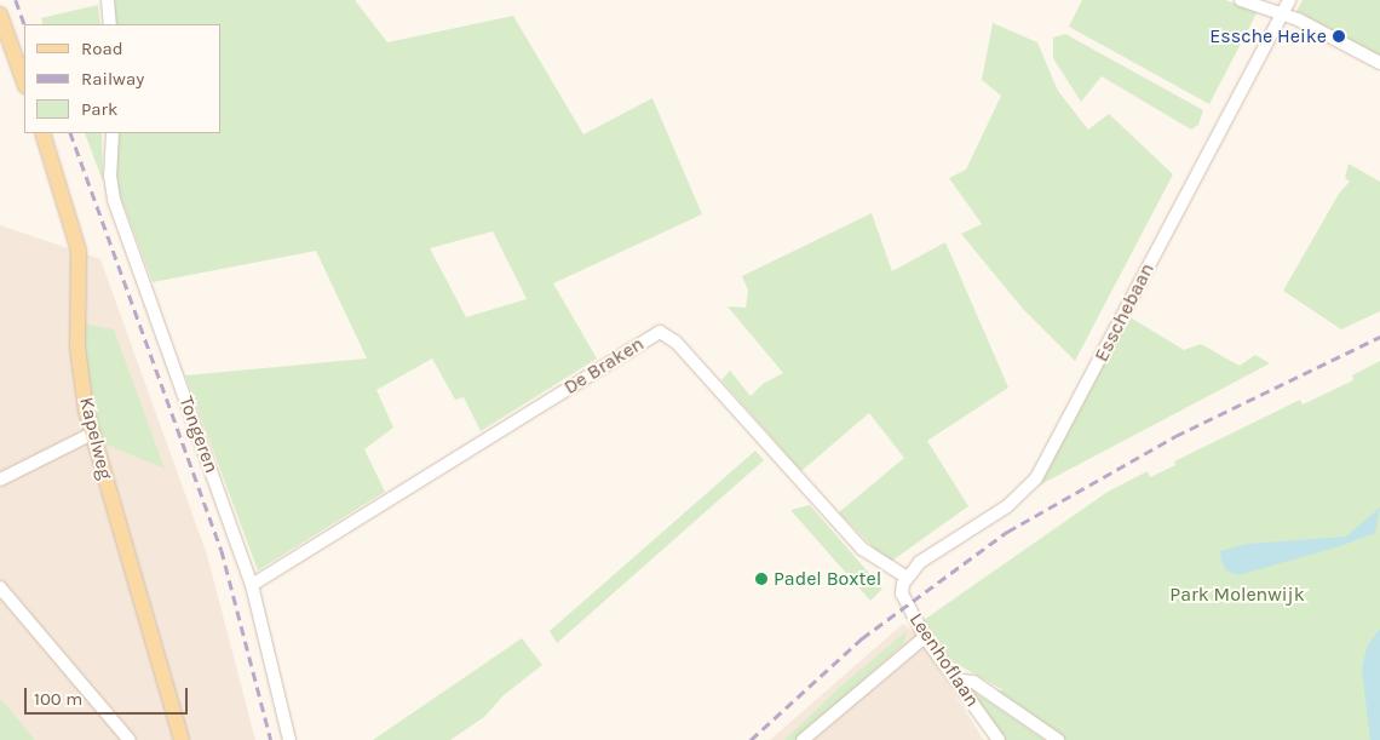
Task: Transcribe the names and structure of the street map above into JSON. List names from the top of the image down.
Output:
{
  "streets": {
    "main road": ["Kapelweg"],
    "street": [
      "Esschebaan",
      "De Braken",
      "Tongeren",
      "Leenhoflaan"
    ]
  },
  "crossings": [
    ["Esschebaan", "De Braken"],
    ["Esschebaan", "Leenhoflaan"],
    ["De Braken", "Tongeren"],
    ["De Braken", "Leenhoflaan"]
  ],
  "parks": ["Park Molenwijk"],
  "places": ["Essche Heike", "Padel Boxtel"],
  "legend": ["Road", "Railway", "Park"],
  "scale_bar": "100 m"
}
